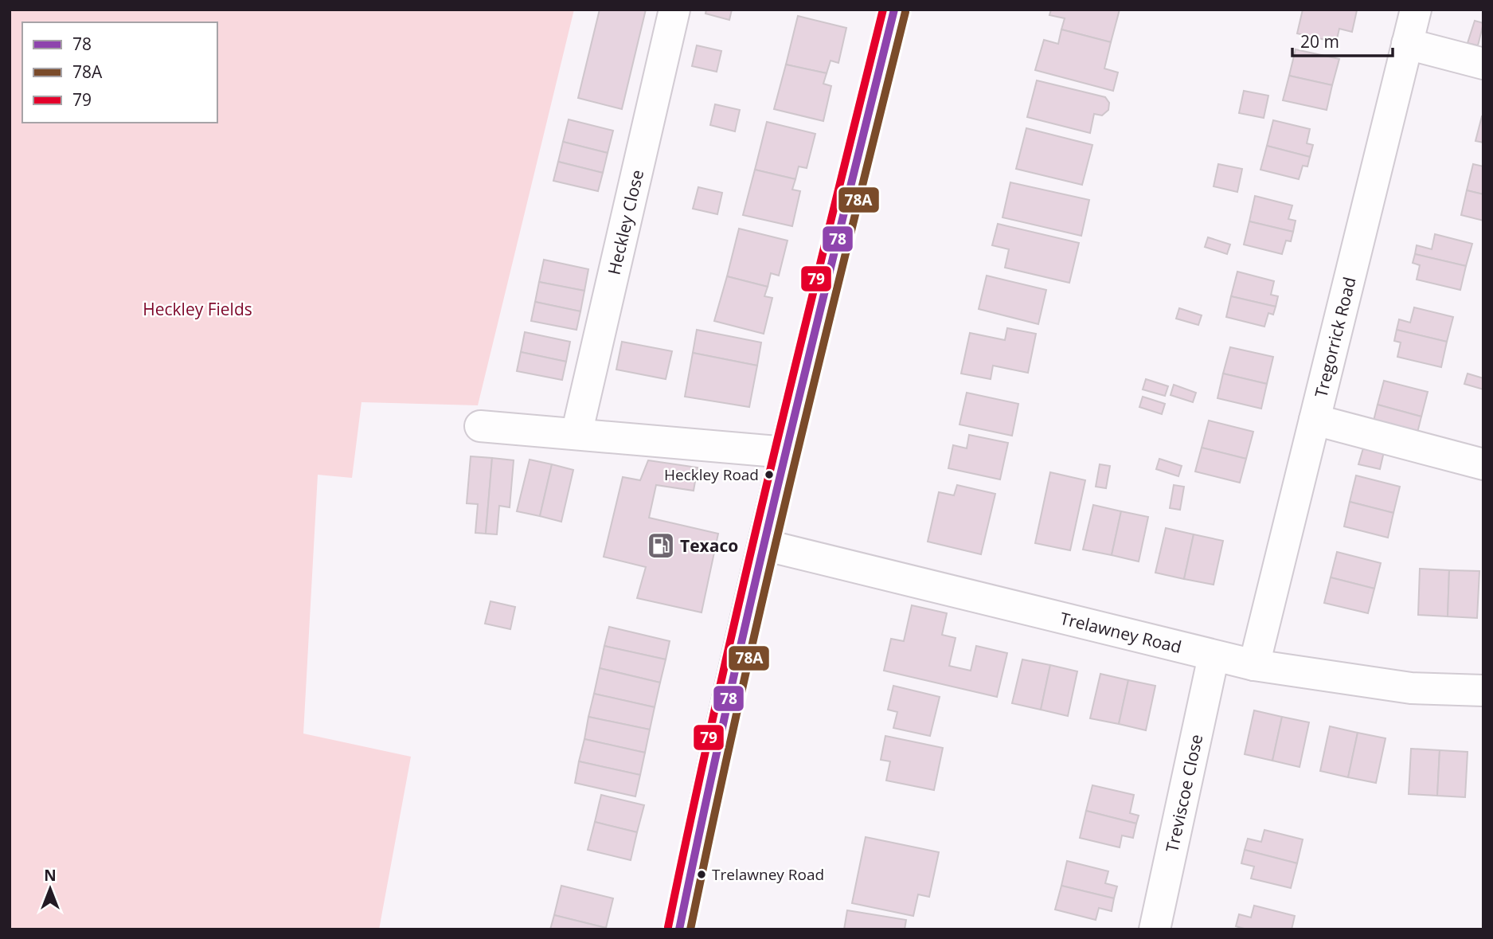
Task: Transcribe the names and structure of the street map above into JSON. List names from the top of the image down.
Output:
{
  "streets": {
    "street": [
      "Heckley Close",
      "Tregorrick Road",
      "Trelawney Road",
      "Treviscoe Close"
    ]
  },
  "crossings": [
    ["Tregorrick Road", "Trelawney Road"],
    ["Trelawney Road", "Treviscoe Close"]
  ],
  "parks": ["Heckley Fields"],
  "places": {
    "other": ["Heckley Road", "Trelawney Road"],
    "fuel station": ["Texaco"]
  },
  "lines": ["transit line 78", "transit line 79", "transit line 78A"],
  "legend": ["78", "78A", "79"],
  "scale_bar": "20 m",
  "north": "top"
}
